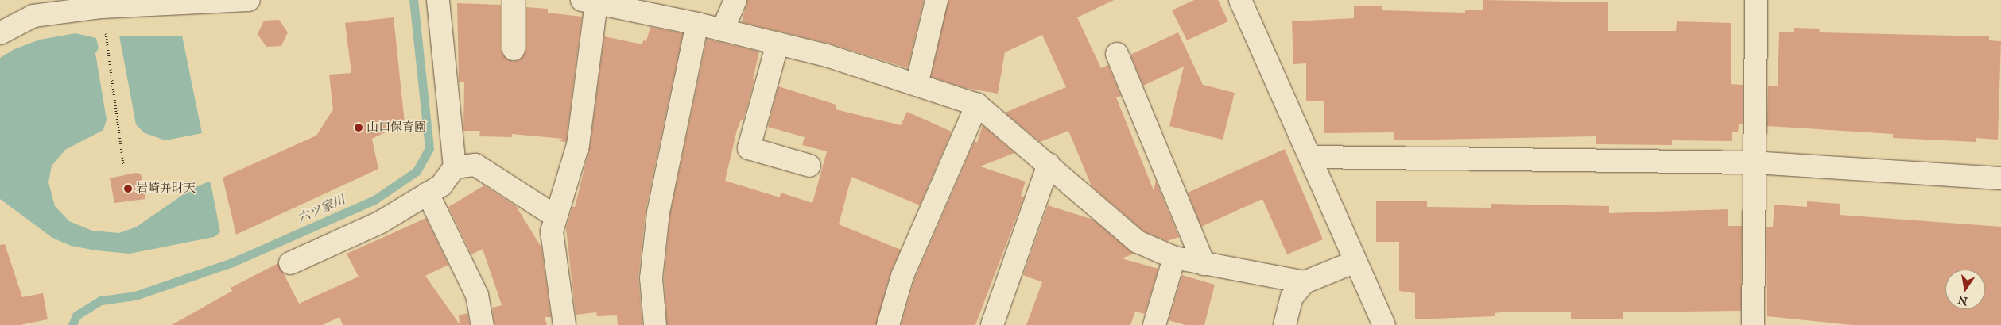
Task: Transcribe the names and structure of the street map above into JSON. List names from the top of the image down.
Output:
{
  "water": ["六ツ家川"],
  "places": ["山口保育園", "岩崎弁財天"],
  "north": "bottom"
}
